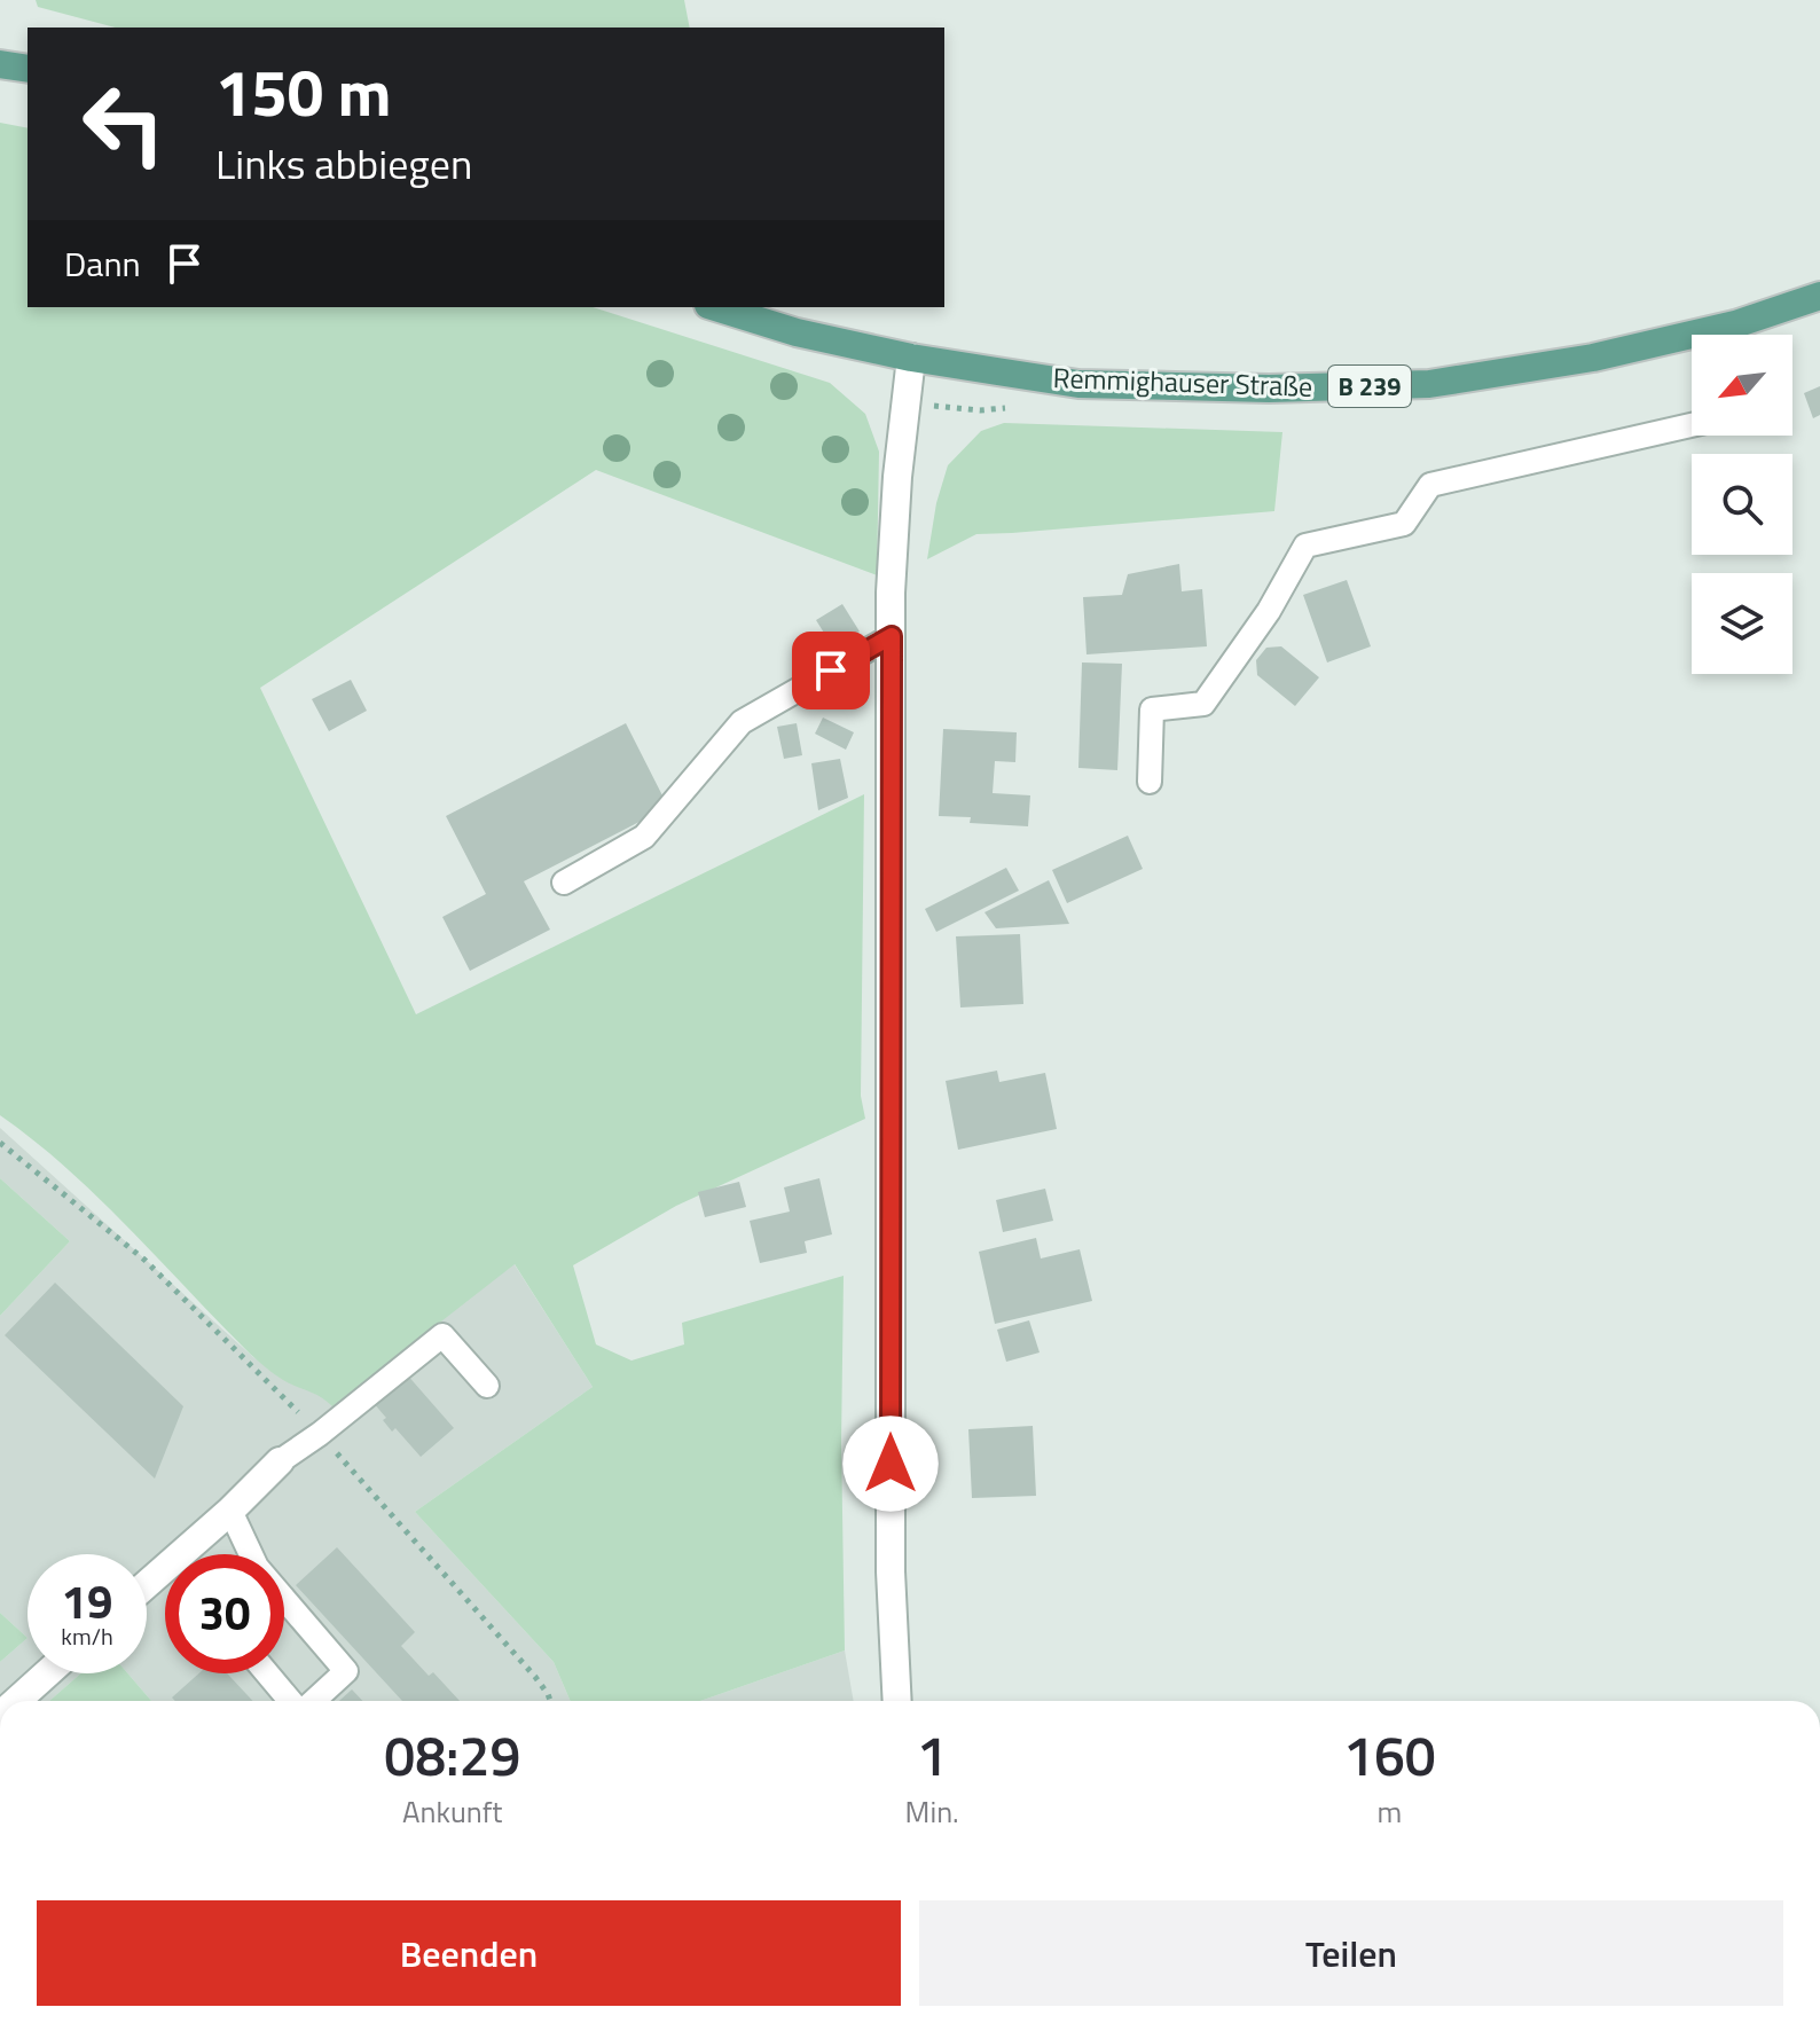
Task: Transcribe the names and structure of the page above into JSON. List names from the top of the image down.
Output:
{
  "streets": {
    "main road": ["Remmighauser Straße", "B 239"]
  },
  "north": "bottom left",
  "page": {
    "turn": ["150 m", "Links abbiegen"],
    "then": "Dann",
    "speed": "19 km/h",
    "limit": "30",
    "eta": [
      "08:29",
      "Ankunft",
      "1",
      "Min.",
      "160",
      "m"
    ],
    "buttons": ["Beenden", "Teilen"]
  }
}
